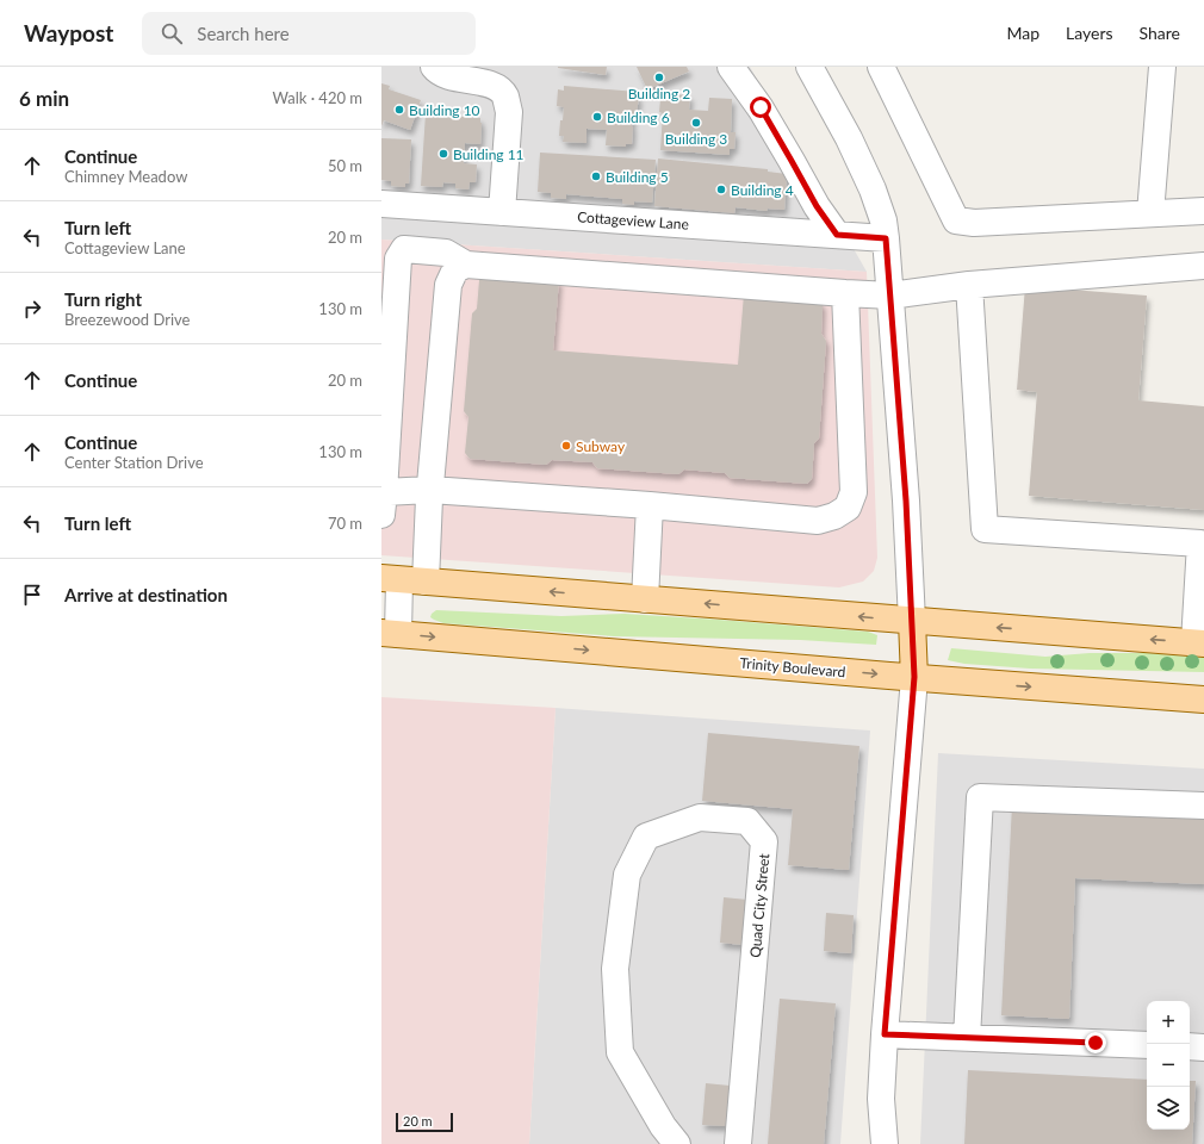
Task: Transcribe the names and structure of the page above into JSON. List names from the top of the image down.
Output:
{
  "streets": {
    "main road": ["Trinity Boulevard"],
    "street": ["Cottageview Lane", "Quad City Street"]
  },
  "places": [
    "Building 2",
    "Building 10",
    "Building 6",
    "Building 3",
    "Building 11",
    "Building 5",
    "Building 4",
    "Subway"
  ],
  "scale_bar": "20 m",
  "page": {
    "header": "Waypost",
    "search": "Search here",
    "nav": ["Map", "Layers", "Share"],
    "heading": ["6 min", "Walk · 420 m"],
    "list": [
      ["Continue", "Chimney Meadow", "50 m"],
      ["Turn left", "Cottageview Lane", "20 m"],
      ["Turn right", "Breezewood Drive", "130 m"],
      ["Continue", "20 m"],
      ["Continue", "Center Station Drive", "130 m"],
      ["Turn left", "70 m"],
      "Arrive at destination"
    ],
    "map_buttons": ["+", "−"],
    "scale": "20 m"
  }
}
